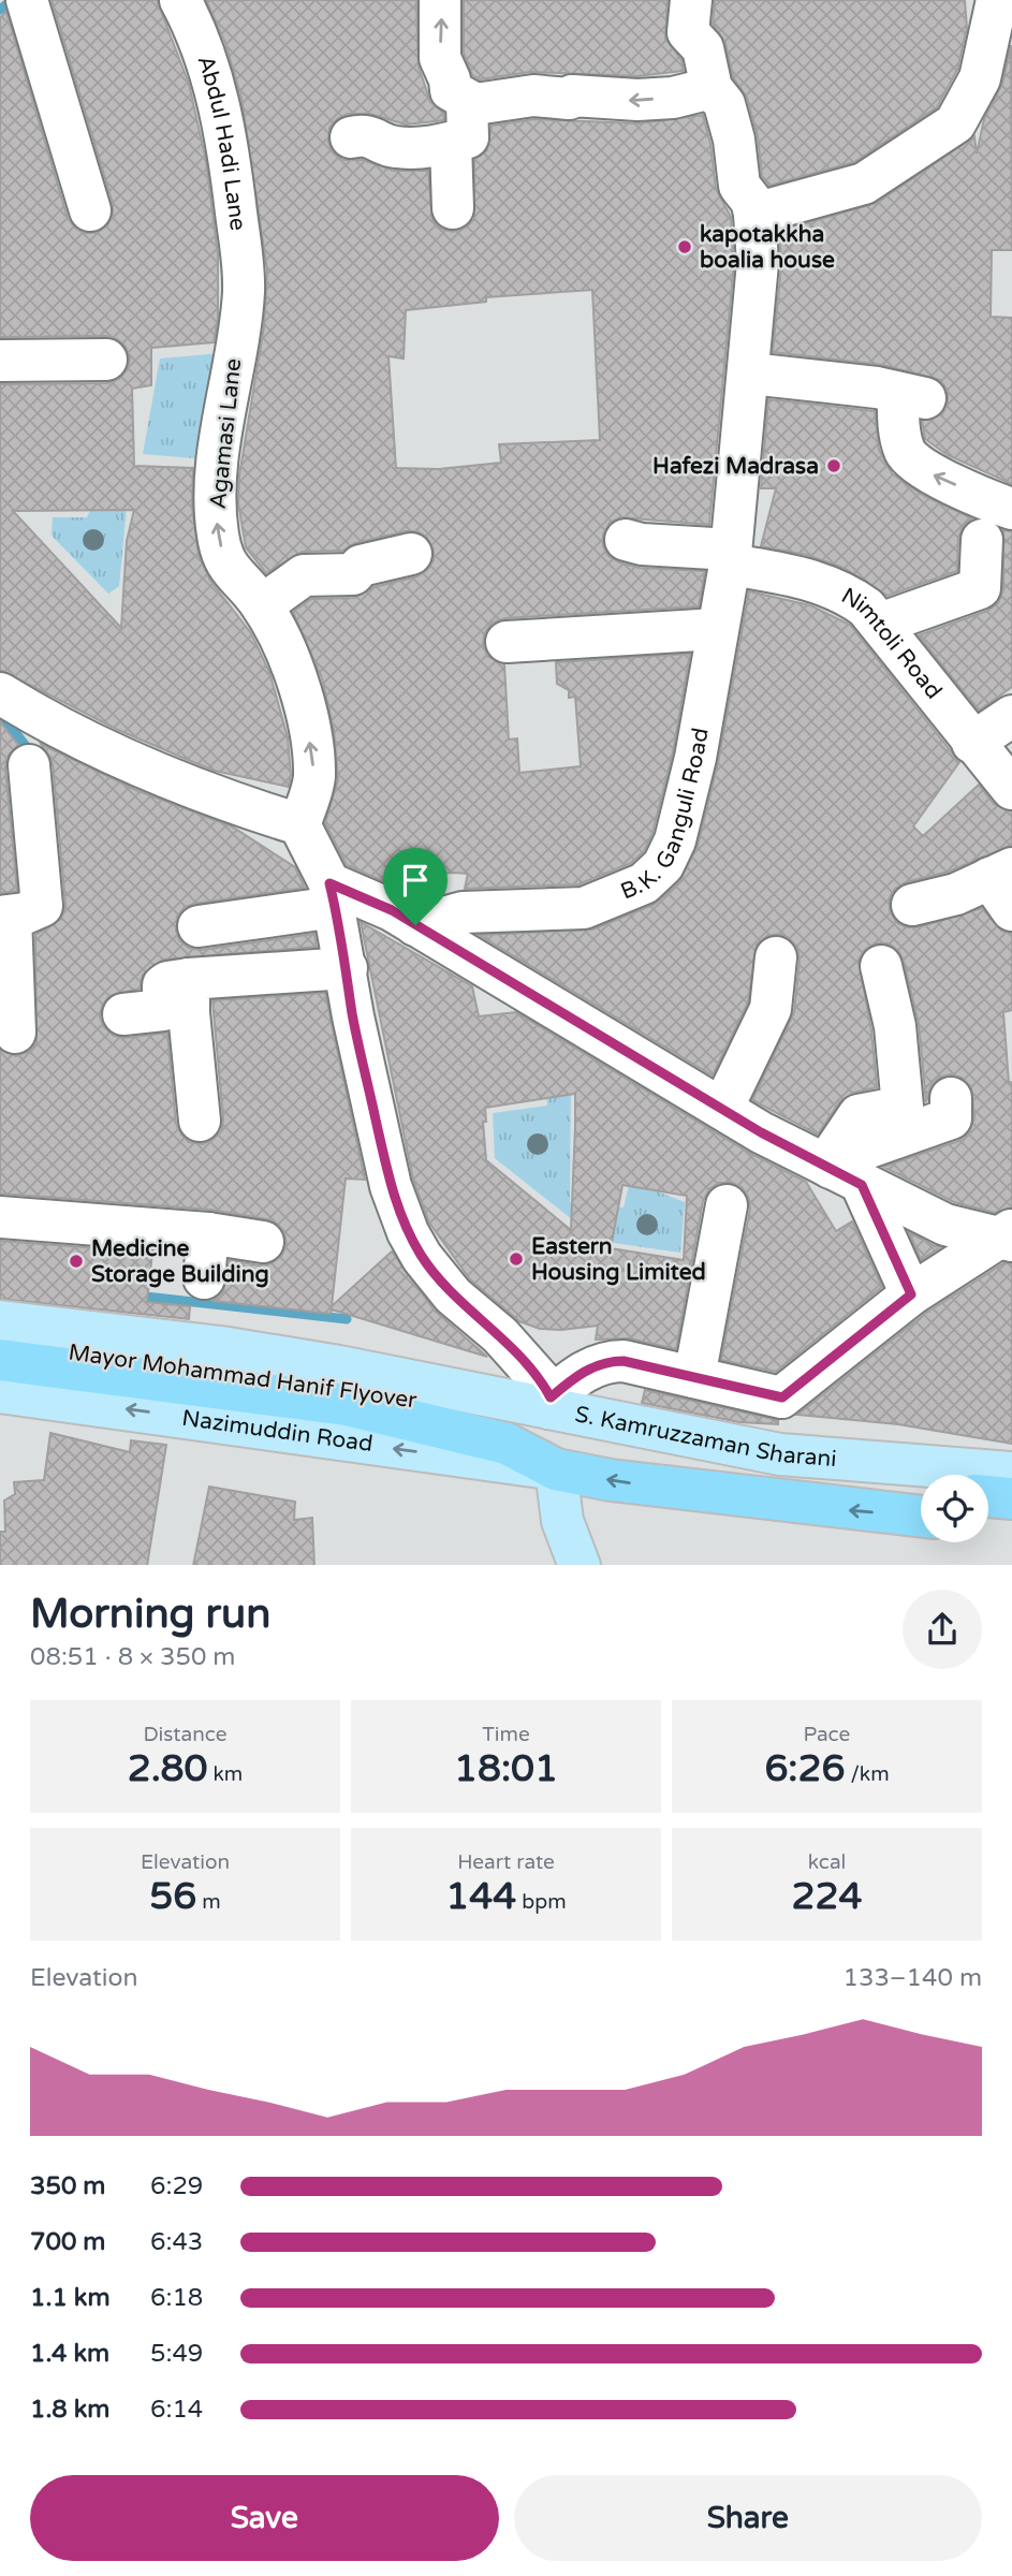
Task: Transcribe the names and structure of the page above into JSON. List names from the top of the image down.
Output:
{
  "streets": {
    "highway": ["Mayor Mohammad Hanif Flyover"],
    "main road": ["Nazimuddin Road", "S. Kamruzzaman Sharani"],
    "street": [
      "Abdul Hadi Lane",
      "Agamasi Lane",
      "Nimtoli Road",
      "B.K. Ganguli Road"
    ]
  },
  "crossings": [
    ["Abdul Hadi Lane", "Agamasi Lane"],
    ["Nimtoli Road", "B.K. Ganguli Road"],
    ["Mayor Mohammad Hanif Flyover", "Nazimuddin Road"],
    ["Mayor Mohammad Hanif Flyover", "S. Kamruzzaman Sharani"]
  ],
  "one_way": ["Agamasi Lane", "Nazimuddin Road"],
  "places": [
    "kapotakkha boalia house",
    "Hafezi Madrasa",
    "Eastern Housing Limited",
    "Medicine Storage Building"
  ],
  "page": {
    "heading": ["Morning run", "08:51 · 8 × 350 m"],
    "stats": [
      ["Distance", "2.80 km"],
      ["Time", "18:01"],
      ["Pace", "6:26 /km"],
      ["Elevation", "56 m"],
      ["Heart rate", "144 bpm"],
      ["kcal", "224"]
    ],
    "chart": ["Elevation", "133–140 m"],
    "list": [
      {
        "name": "350 m",
        "note": "6:29"
      },
      {
        "name": "700 m",
        "note": "6:43"
      },
      {
        "name": "1.1 km",
        "note": "6:18"
      },
      {
        "name": "1.4 km",
        "note": "5:49"
      },
      {
        "name": "1.8 km",
        "note": "6:14"
      }
    ],
    "buttons": ["Save", "Share"]
  }
}
